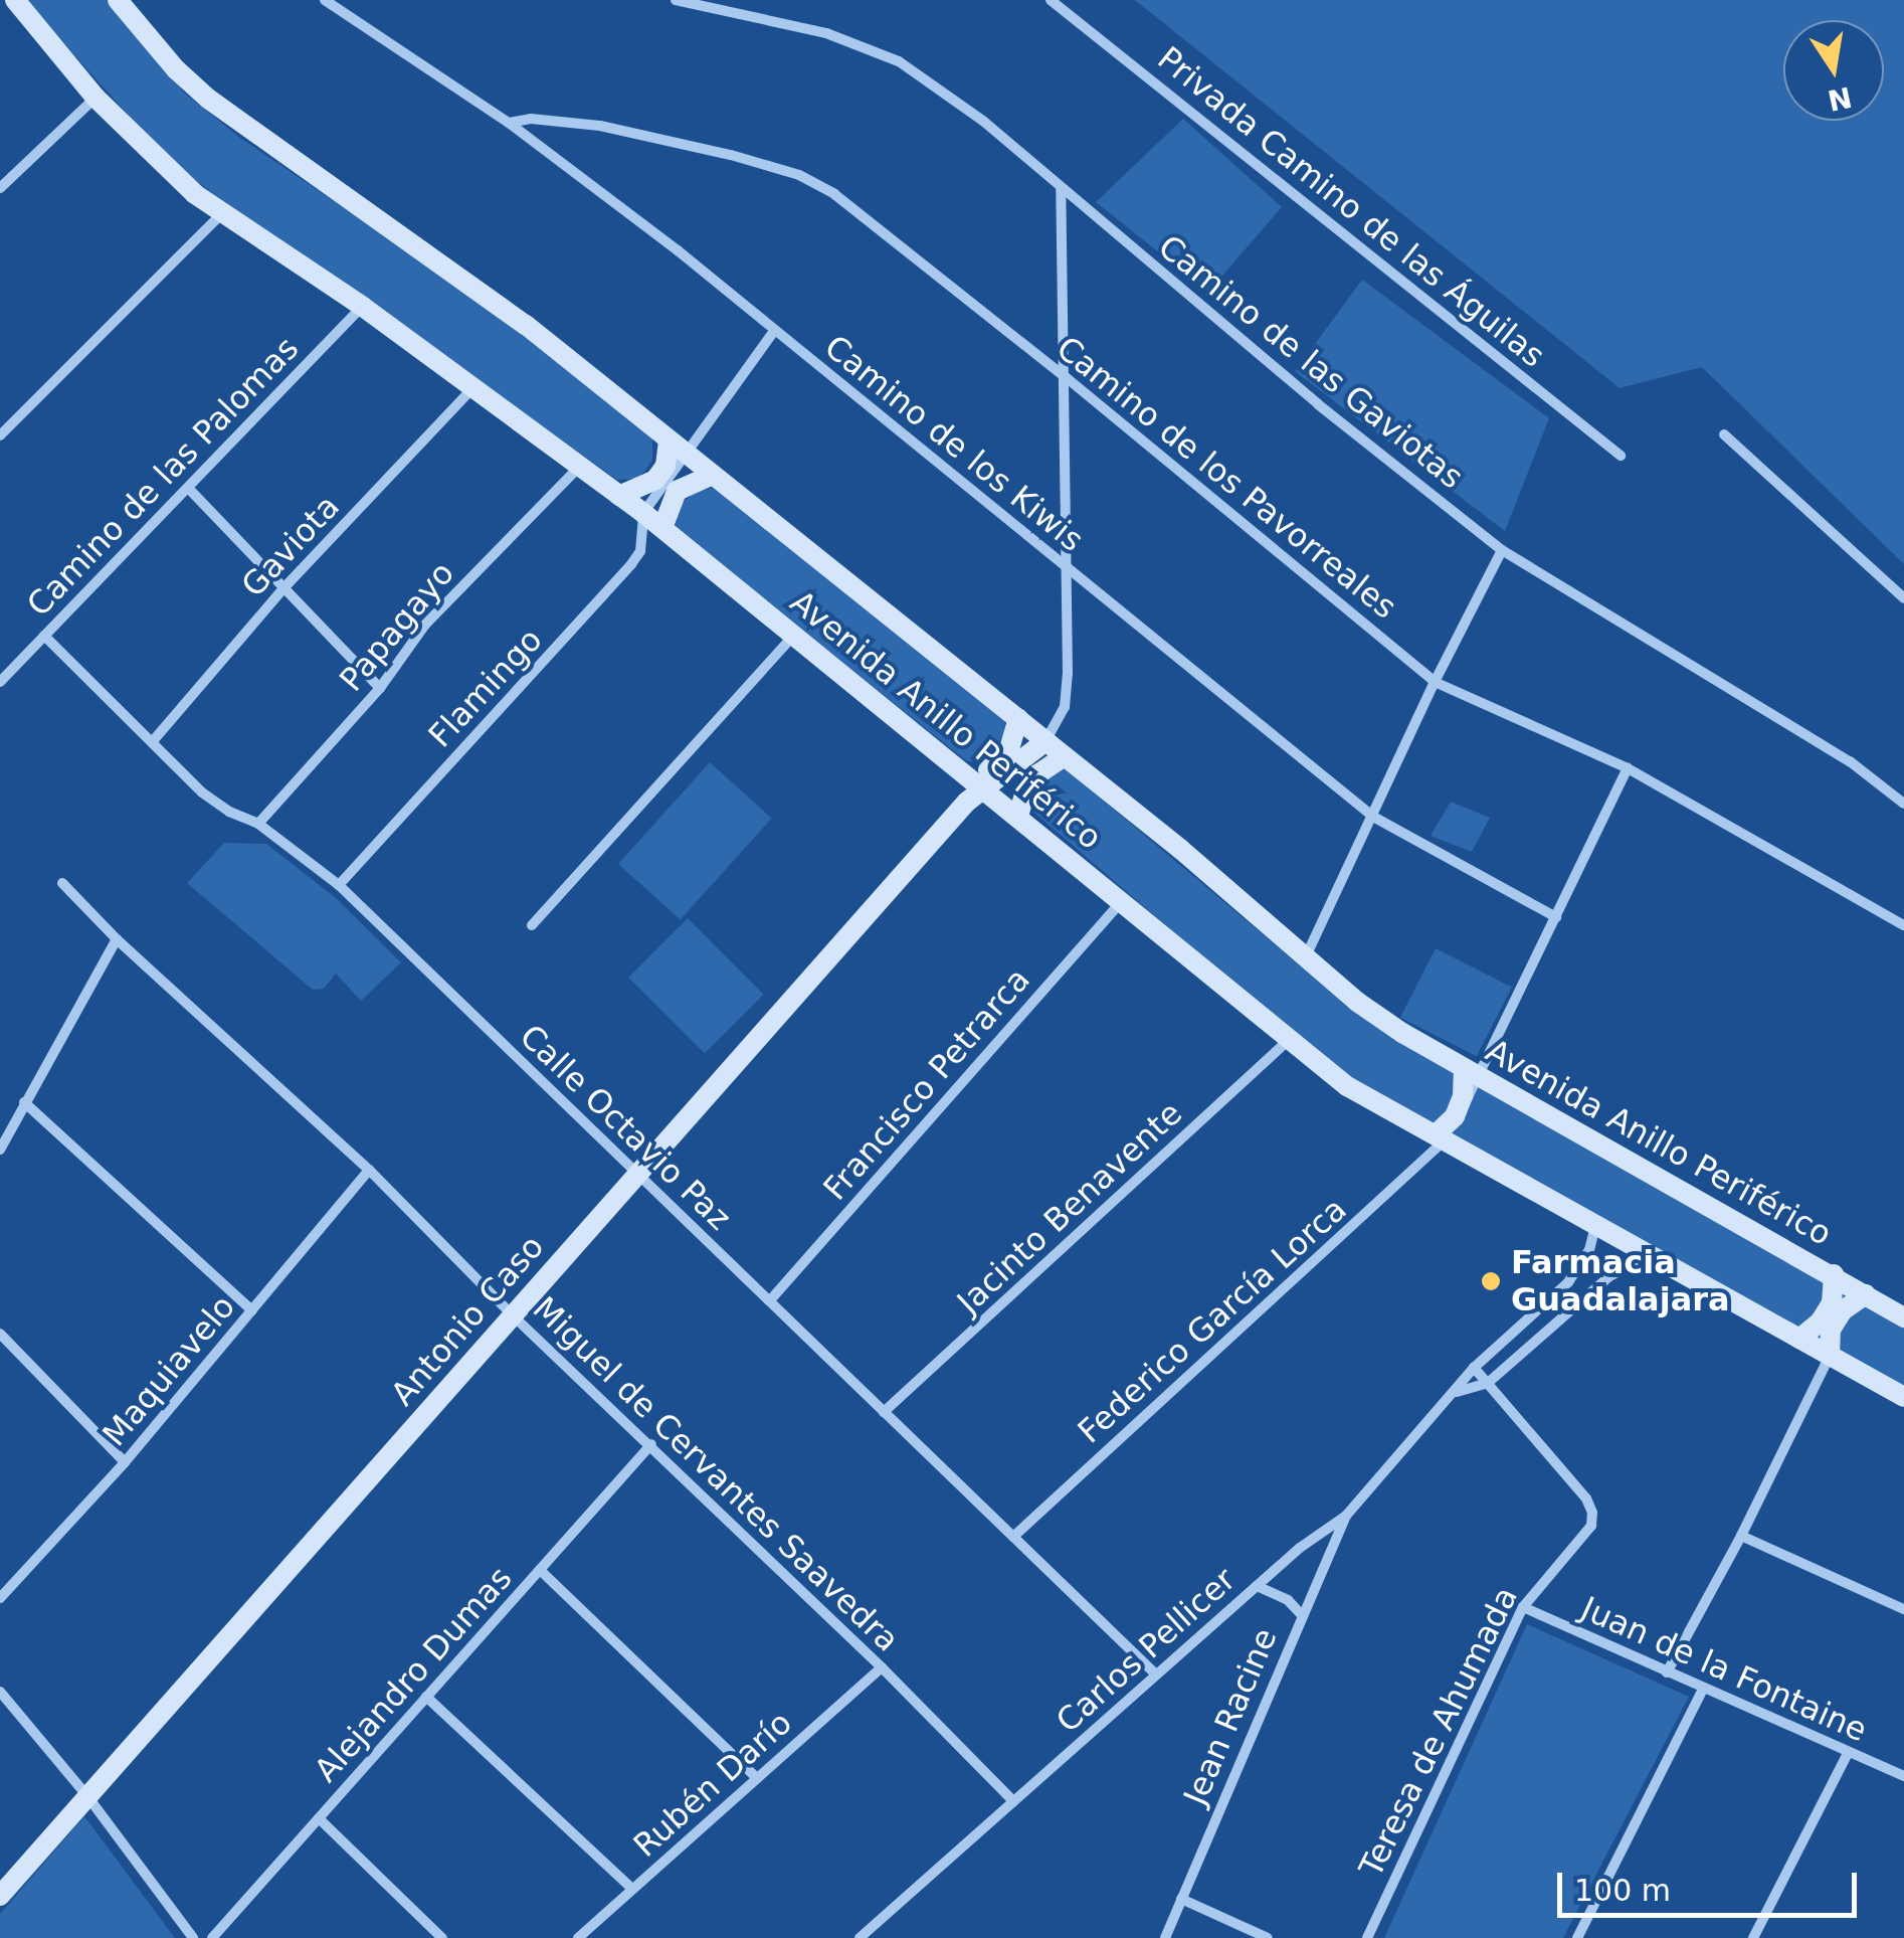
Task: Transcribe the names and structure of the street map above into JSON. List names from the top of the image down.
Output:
{
  "streets": {
    "street": [
      "Privada Camino de las Águilas",
      "Camino de las Gaviotas",
      "Camino de los Kiwis",
      "Camino de las Palomas",
      "Camino de los Pavorreales",
      "Gaviota",
      "Papagayo",
      "Flamingo",
      "Avenida Anillo Periférico",
      "Francisco Petrarca",
      "Calle Octavio Paz",
      "Jacinto Benavente",
      "Antonio Caso",
      "Federico García Lorca",
      "Maquiavelo",
      "Miguel de Cervantes Saavedra",
      "Carlos Pellicer",
      "Juan de la Fontaine",
      "Alejandro Dumas",
      "Jean Racine",
      "Teresa de Ahumada",
      "Rubén Darío"
    ]
  },
  "crossings": [
    ["Camino de los Kiwis", "Camino de los Pavorreales"],
    ["Camino de las Palomas", "Avenida Anillo Periférico"],
    ["Camino de las Palomas", "Calle Octavio Paz"],
    ["Gaviota", "Avenida Anillo Periférico"],
    ["Gaviota", "Calle Octavio Paz"],
    ["Papagayo", "Avenida Anillo Periférico"],
    ["Papagayo", "Calle Octavio Paz"],
    ["Flamingo", "Avenida Anillo Periférico"],
    ["Flamingo", "Calle Octavio Paz"],
    ["Avenida Anillo Periférico", "Francisco Petrarca"],
    ["Avenida Anillo Periférico", "Jacinto Benavente"],
    ["Avenida Anillo Periférico", "Antonio Caso"],
    ["Avenida Anillo Periférico", "Federico García Lorca"],
    ["Avenida Anillo Periférico", "Carlos Pellicer"],
    ["Francisco Petrarca", "Calle Octavio Paz"],
    ["Calle Octavio Paz", "Jacinto Benavente"],
    ["Calle Octavio Paz", "Antonio Caso"],
    ["Calle Octavio Paz", "Federico García Lorca"],
    ["Calle Octavio Paz", "Carlos Pellicer"],
    ["Antonio Caso", "Miguel de Cervantes Saavedra"],
    ["Maquiavelo", "Miguel de Cervantes Saavedra"],
    ["Miguel de Cervantes Saavedra", "Carlos Pellicer"],
    ["Miguel de Cervantes Saavedra", "Alejandro Dumas"],
    ["Miguel de Cervantes Saavedra", "Rubén Darío"],
    ["Carlos Pellicer", "Jean Racine"],
    ["Carlos Pellicer", "Teresa de Ahumada"],
    ["Juan de la Fontaine", "Teresa de Ahumada"]
  ],
  "places": ["Farmacia Guadalajara"],
  "scale_bar": "100 m",
  "north": "bottom"
}
